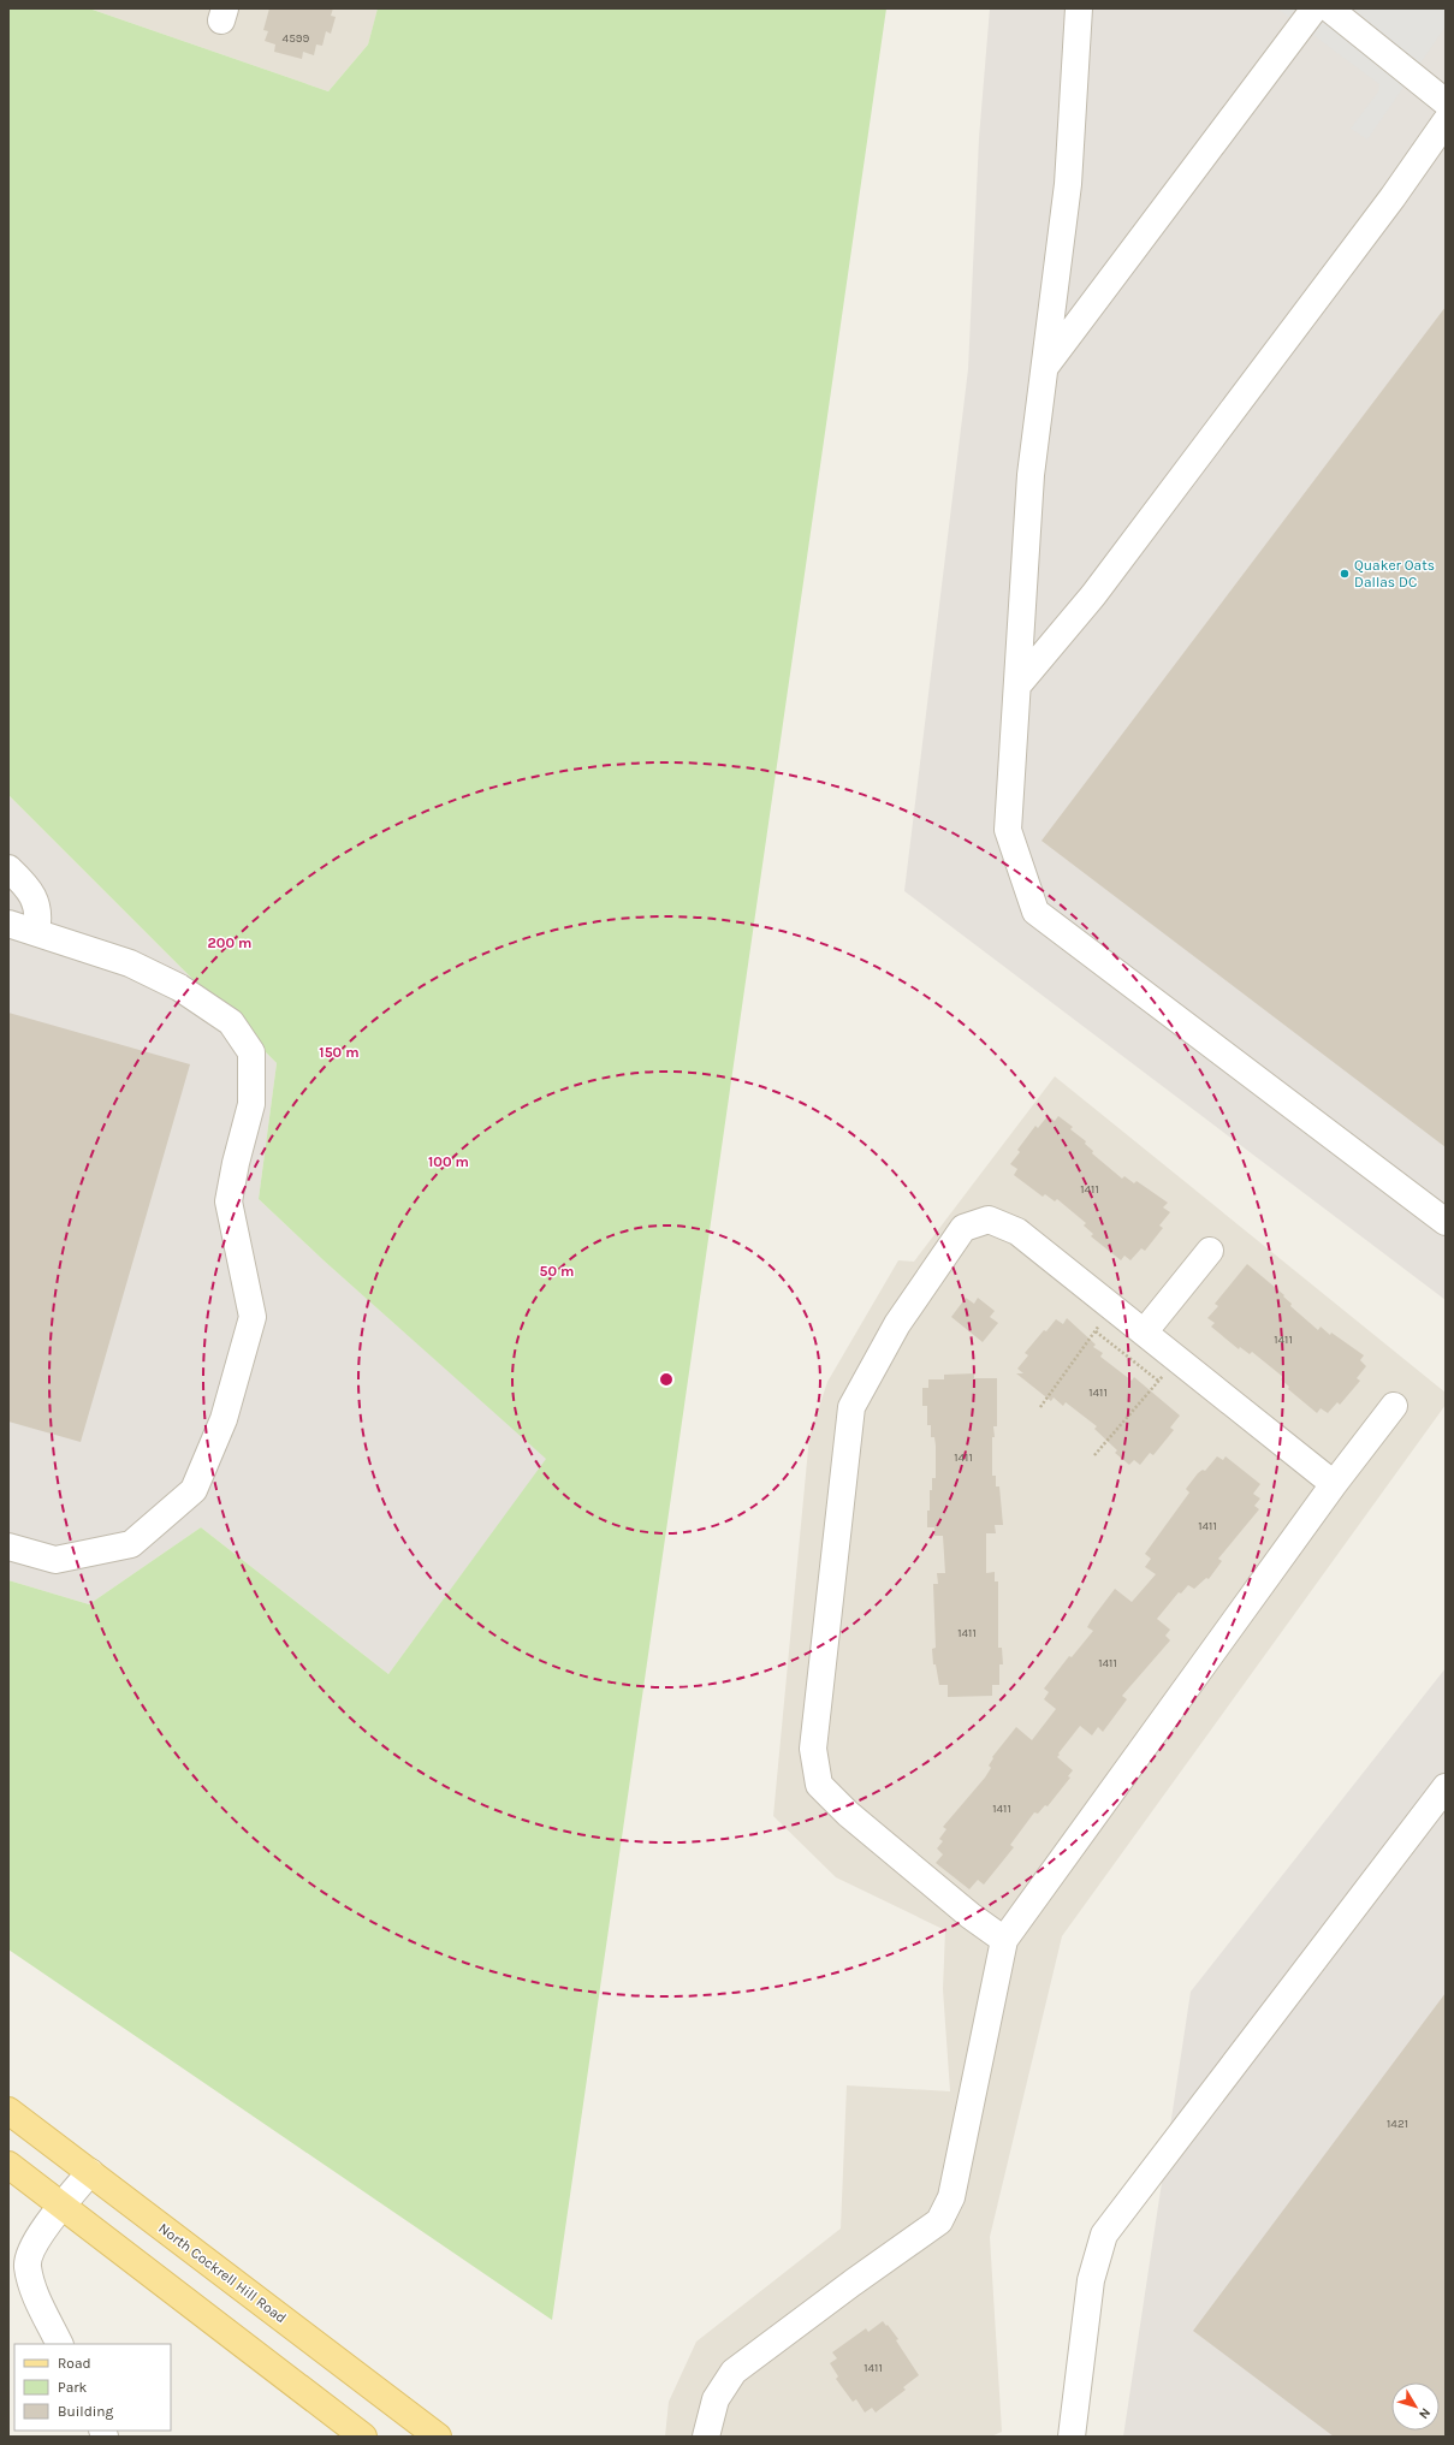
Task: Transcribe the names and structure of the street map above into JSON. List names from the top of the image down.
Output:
{
  "streets": {
    "main road": ["North Cockrell Hill Road"]
  },
  "places": ["Quaker Oats Dallas DC"],
  "house_numbers": [
    "4599",
    "1411",
    "1411",
    "1411",
    "1411",
    "1411",
    "1411",
    "1411",
    "1411",
    "1421",
    "1411"
  ],
  "legend": ["Road", "Park", "Building"],
  "north": "bottom right",
  "rings": [
    "200 m",
    "150 m",
    "100 m",
    "50 m"
  ]
}
